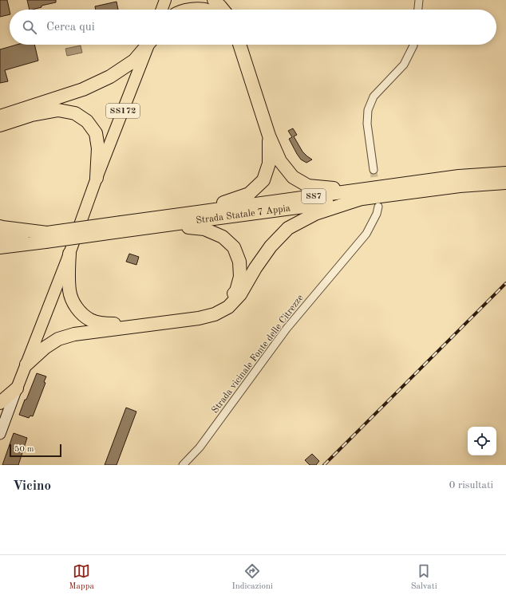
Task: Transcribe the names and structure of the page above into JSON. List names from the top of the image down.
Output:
{
  "streets": {
    "highway": ["SS7", "Strada Statale 7 Appia"],
    "main road": ["SS172"],
    "street": ["Strada vicinale Fonte delle Citrezze"]
  },
  "scale_bar": "50 m",
  "page": {
    "search": "Cerca qui",
    "scale": "50 m",
    "heading": ["Vicino", "0 risultati"],
    "nav": ["Mappa", "Indicazioni", "Salvati"]
  }
}
